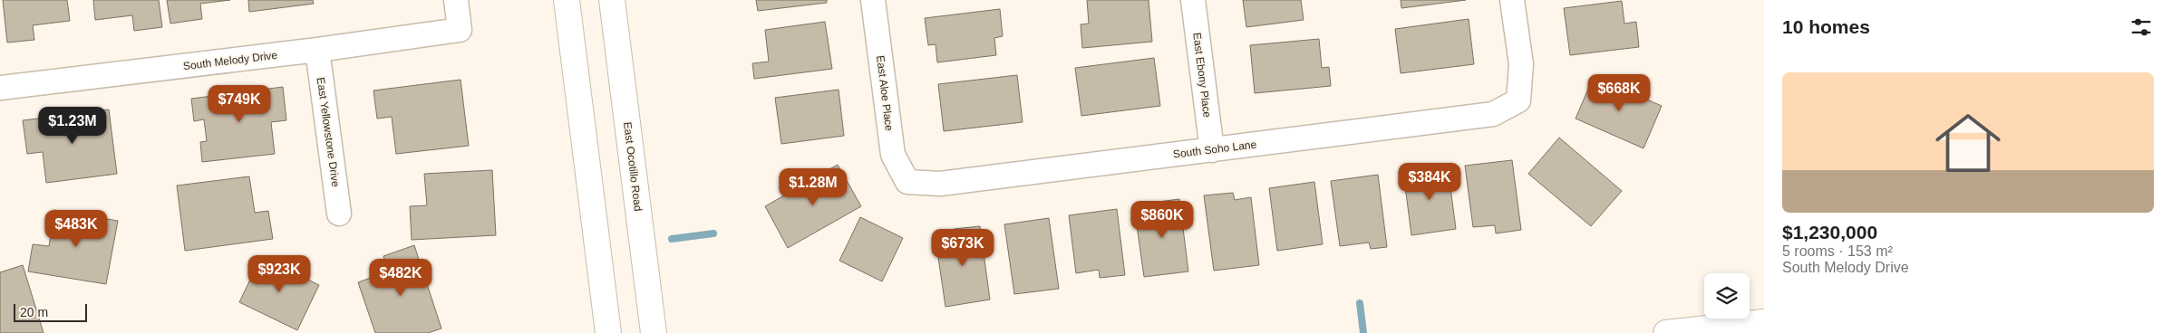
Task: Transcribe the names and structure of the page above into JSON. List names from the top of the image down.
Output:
{
  "streets": {
    "main road": ["East Ocotillo Road"],
    "street": [
      "South Melody Drive",
      "East Ebony Place",
      "East Aloe Place",
      "East Yellowstone Drive",
      "South Soho Lane"
    ]
  },
  "crossings": [
    ["South Melody Drive", "East Yellowstone Drive"],
    ["East Ebony Place", "South Soho Lane"],
    ["East Aloe Place", "South Soho Lane"]
  ],
  "scale_bar": "20 m",
  "page": {
    "heading": "10 homes",
    "list": [
      {
        "name": "$1,230,000",
        "note": "5 rooms · 153 m² · South Melody Drive"
      }
    ],
    "price": [
      "$668K",
      "$749K",
      "$1.23M",
      "$384K",
      "$1.28M",
      "$860K",
      "$483K",
      "$673K",
      "$923K",
      "$482K"
    ],
    "scale": "20 m"
  }
}
